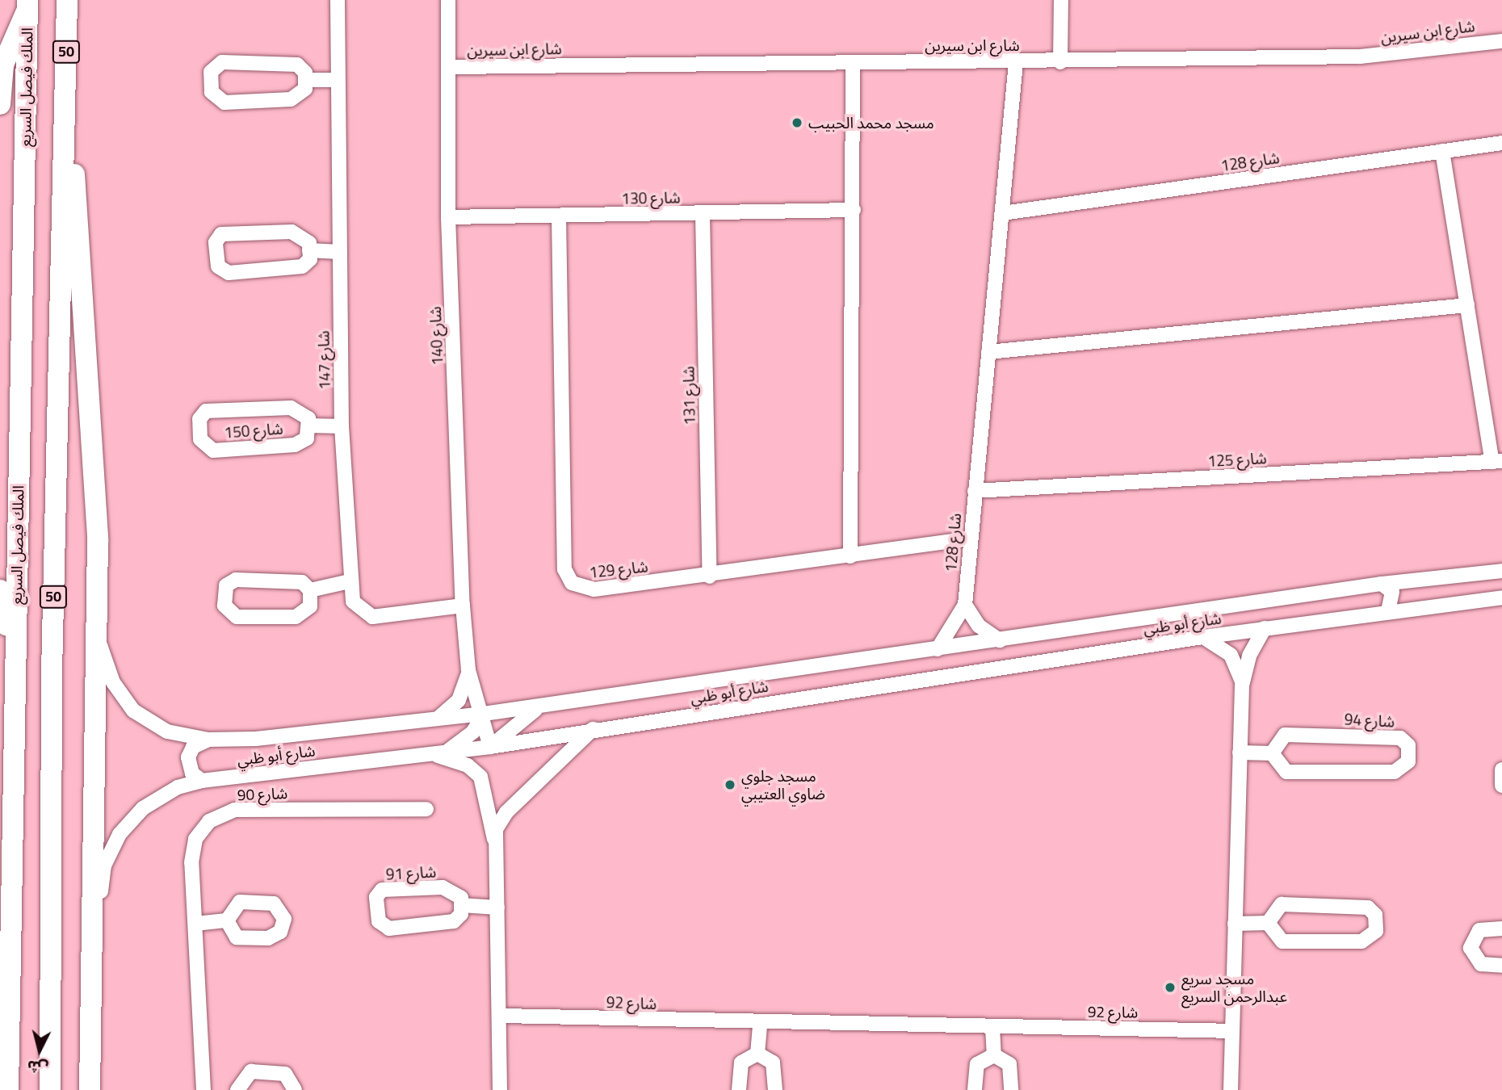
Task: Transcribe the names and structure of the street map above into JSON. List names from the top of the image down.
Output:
{
  "streets": {
    "highway": ["50", "الملك فيصل السريع"],
    "street": [
      "شارع ابن سيرين",
      "شارع 128",
      "شارع 130",
      "شارع 140",
      "شارع 147",
      "شارع 131",
      "شارع 150",
      "شارع 125",
      "شارع 129",
      "شارع أبو ظبي",
      "شارع 94",
      "شارع 90",
      "شارع 91",
      "شارع 92"
    ]
  },
  "crossings": [
    ["شارع ابن سيرين", "شارع 128"],
    ["شارع ابن سيرين", "شارع 140"],
    ["شارع 128", "شارع 125"],
    ["شارع 128", "شارع 129"],
    ["شارع 128", "شارع أبو ظبي"],
    ["شارع 130", "شارع 140"],
    ["شارع 130", "شارع 131"],
    ["شارع 130", "شارع 129"],
    ["شارع 140", "شارع 147"],
    ["شارع 140", "شارع أبو ظبي"],
    ["شارع 131", "شارع 129"]
  ],
  "places": ["مسجد محمد الحبيب", "مسجد جلوي ضاوي العتيبي", "مسجد سريع عبدالرحمن السريع"],
  "north": "bottom"
}
